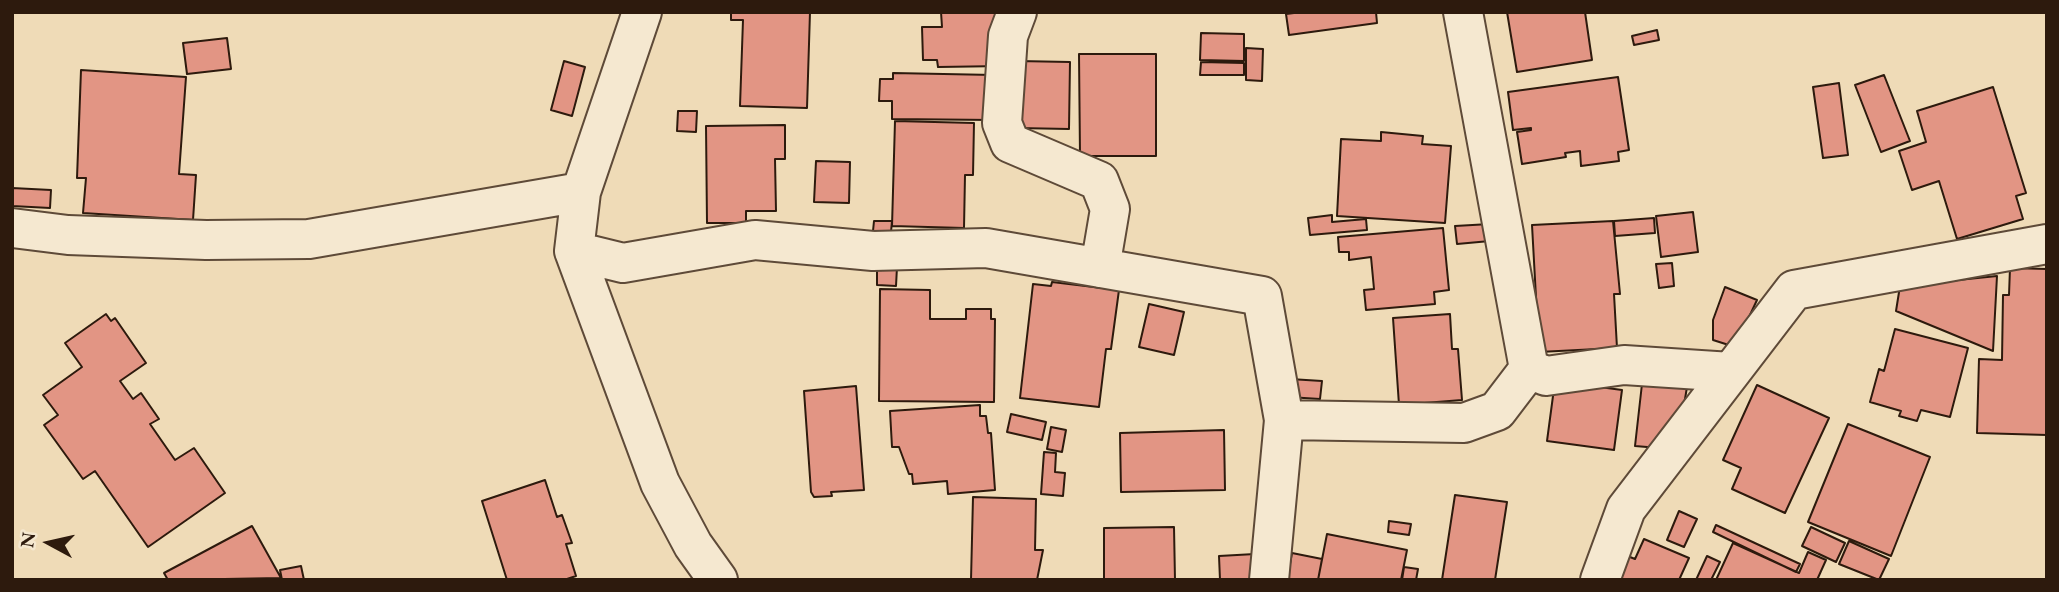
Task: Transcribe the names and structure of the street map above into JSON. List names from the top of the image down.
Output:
{
  "north": "left"
}
